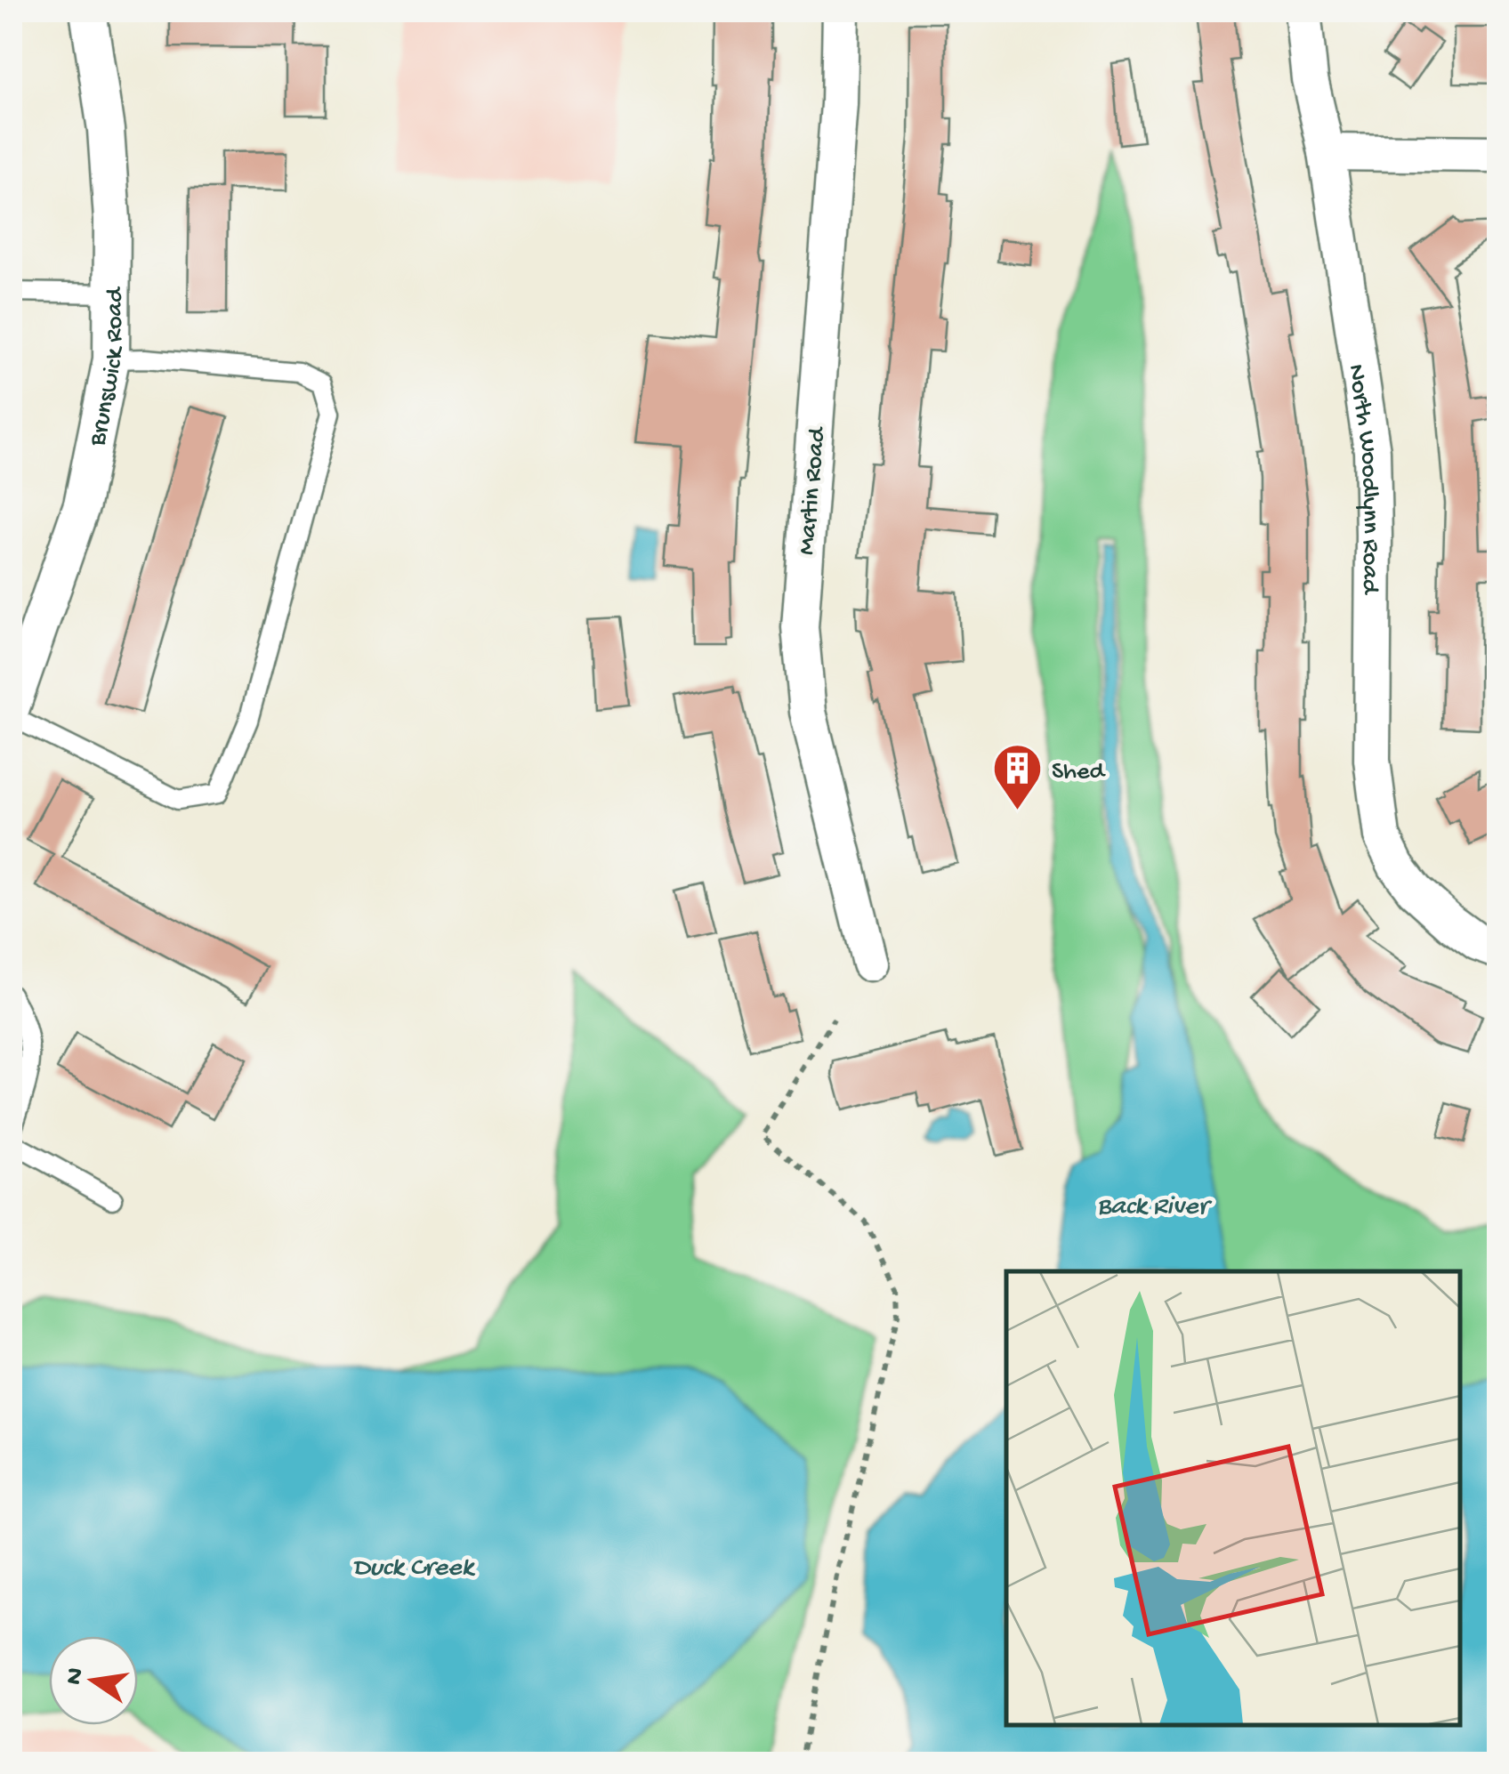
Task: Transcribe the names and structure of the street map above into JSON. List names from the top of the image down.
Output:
{
  "streets": {
    "street": ["Brunswick Road", "North Woodlynn Road", "Martin Road"]
  },
  "water": ["Back River", "Duck Creek"],
  "places": {
    "building": ["Shed"]
  },
  "north": "left"
}
